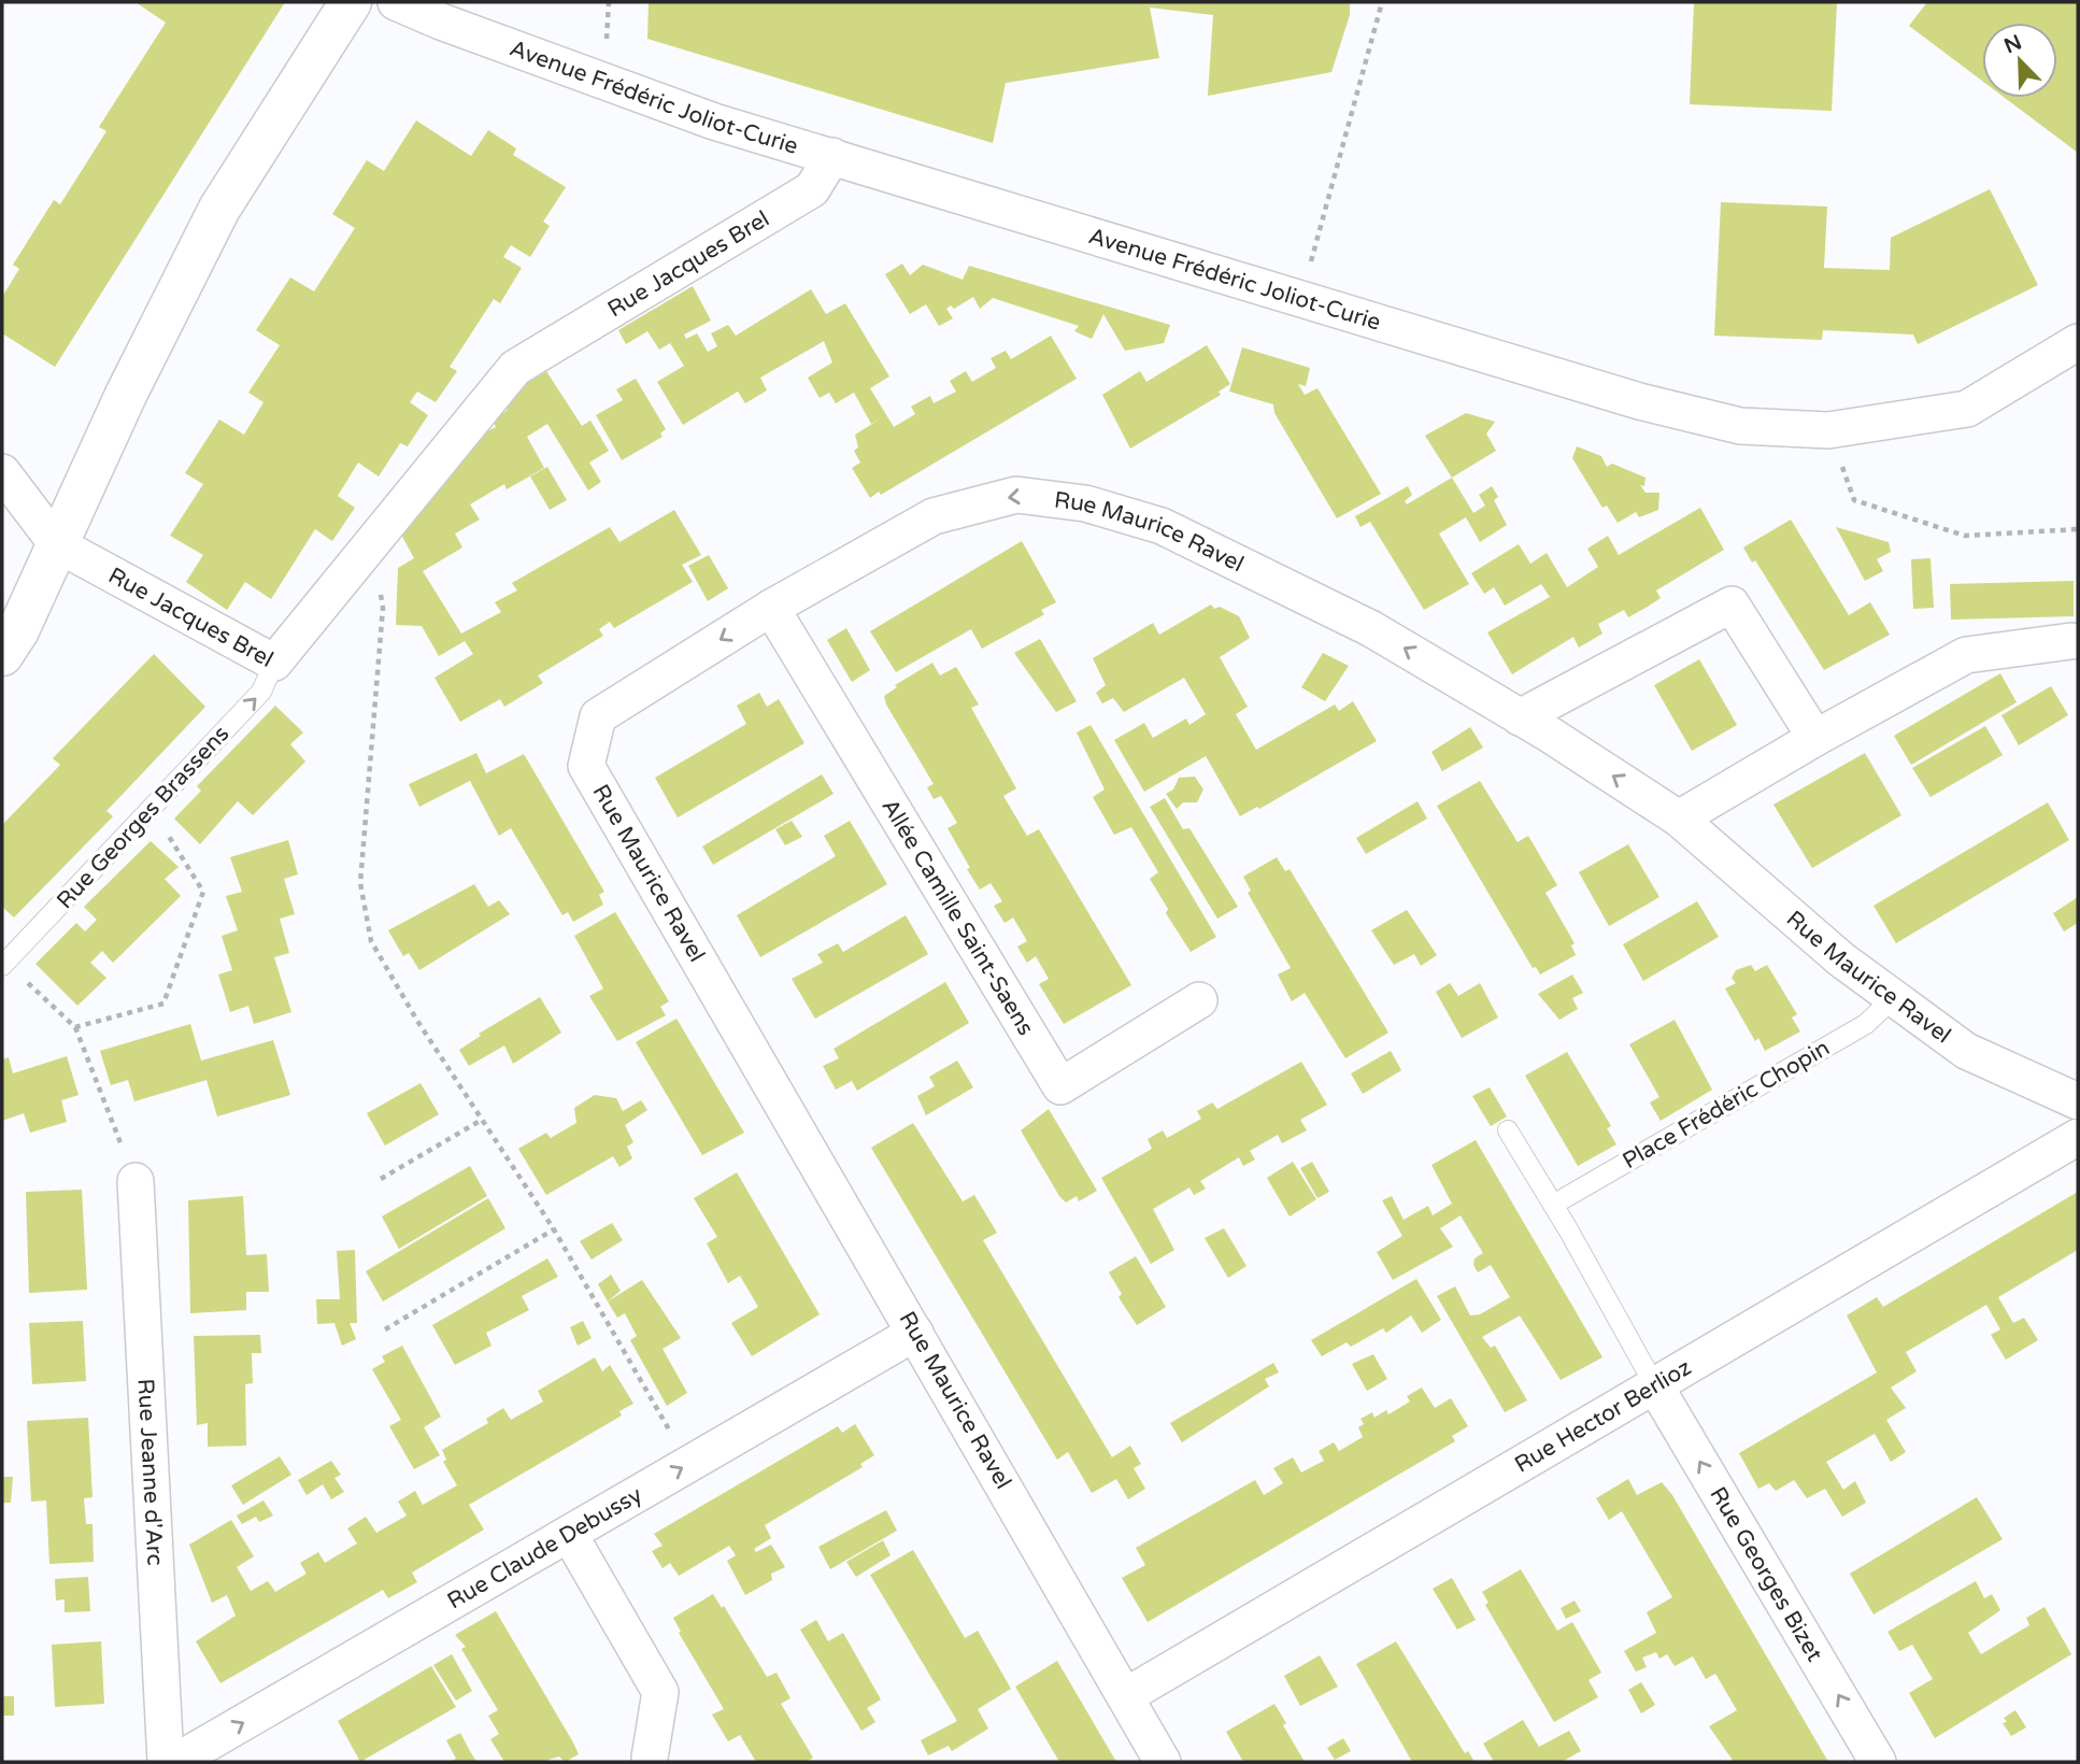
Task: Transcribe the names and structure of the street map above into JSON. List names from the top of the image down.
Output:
{
  "streets": {
    "street": [
      "Avenue Frédéric Joliot-Curie",
      "Rue Jacques Brel",
      "Rue Maurice Ravel",
      "Allée Camille Saint-Saens",
      "Rue Hector Berlioz",
      "Rue Jeanne d'Arc",
      "Rue Claude Debussy",
      "Rue Georges Bizet"
    ],
    "lane": ["Rue Georges Brassens", "Place Frédéric Chopin"]
  },
  "crossings": [
    ["Avenue Frédéric Joliot-Curie", "Rue Jacques Brel"],
    ["Rue Jacques Brel", "Rue Georges Brassens"],
    ["Rue Maurice Ravel", "Allée Camille Saint-Saens"],
    ["Rue Maurice Ravel", "Place Frédéric Chopin"],
    ["Rue Maurice Ravel", "Rue Hector Berlioz"],
    ["Rue Maurice Ravel", "Rue Claude Debussy"],
    ["Rue Hector Berlioz", "Rue Georges Bizet"]
  ],
  "one_way": ["Rue Georges Brassens", "Rue Claude Debussy", "Rue Georges Bizet"],
  "north": "top left"
}
